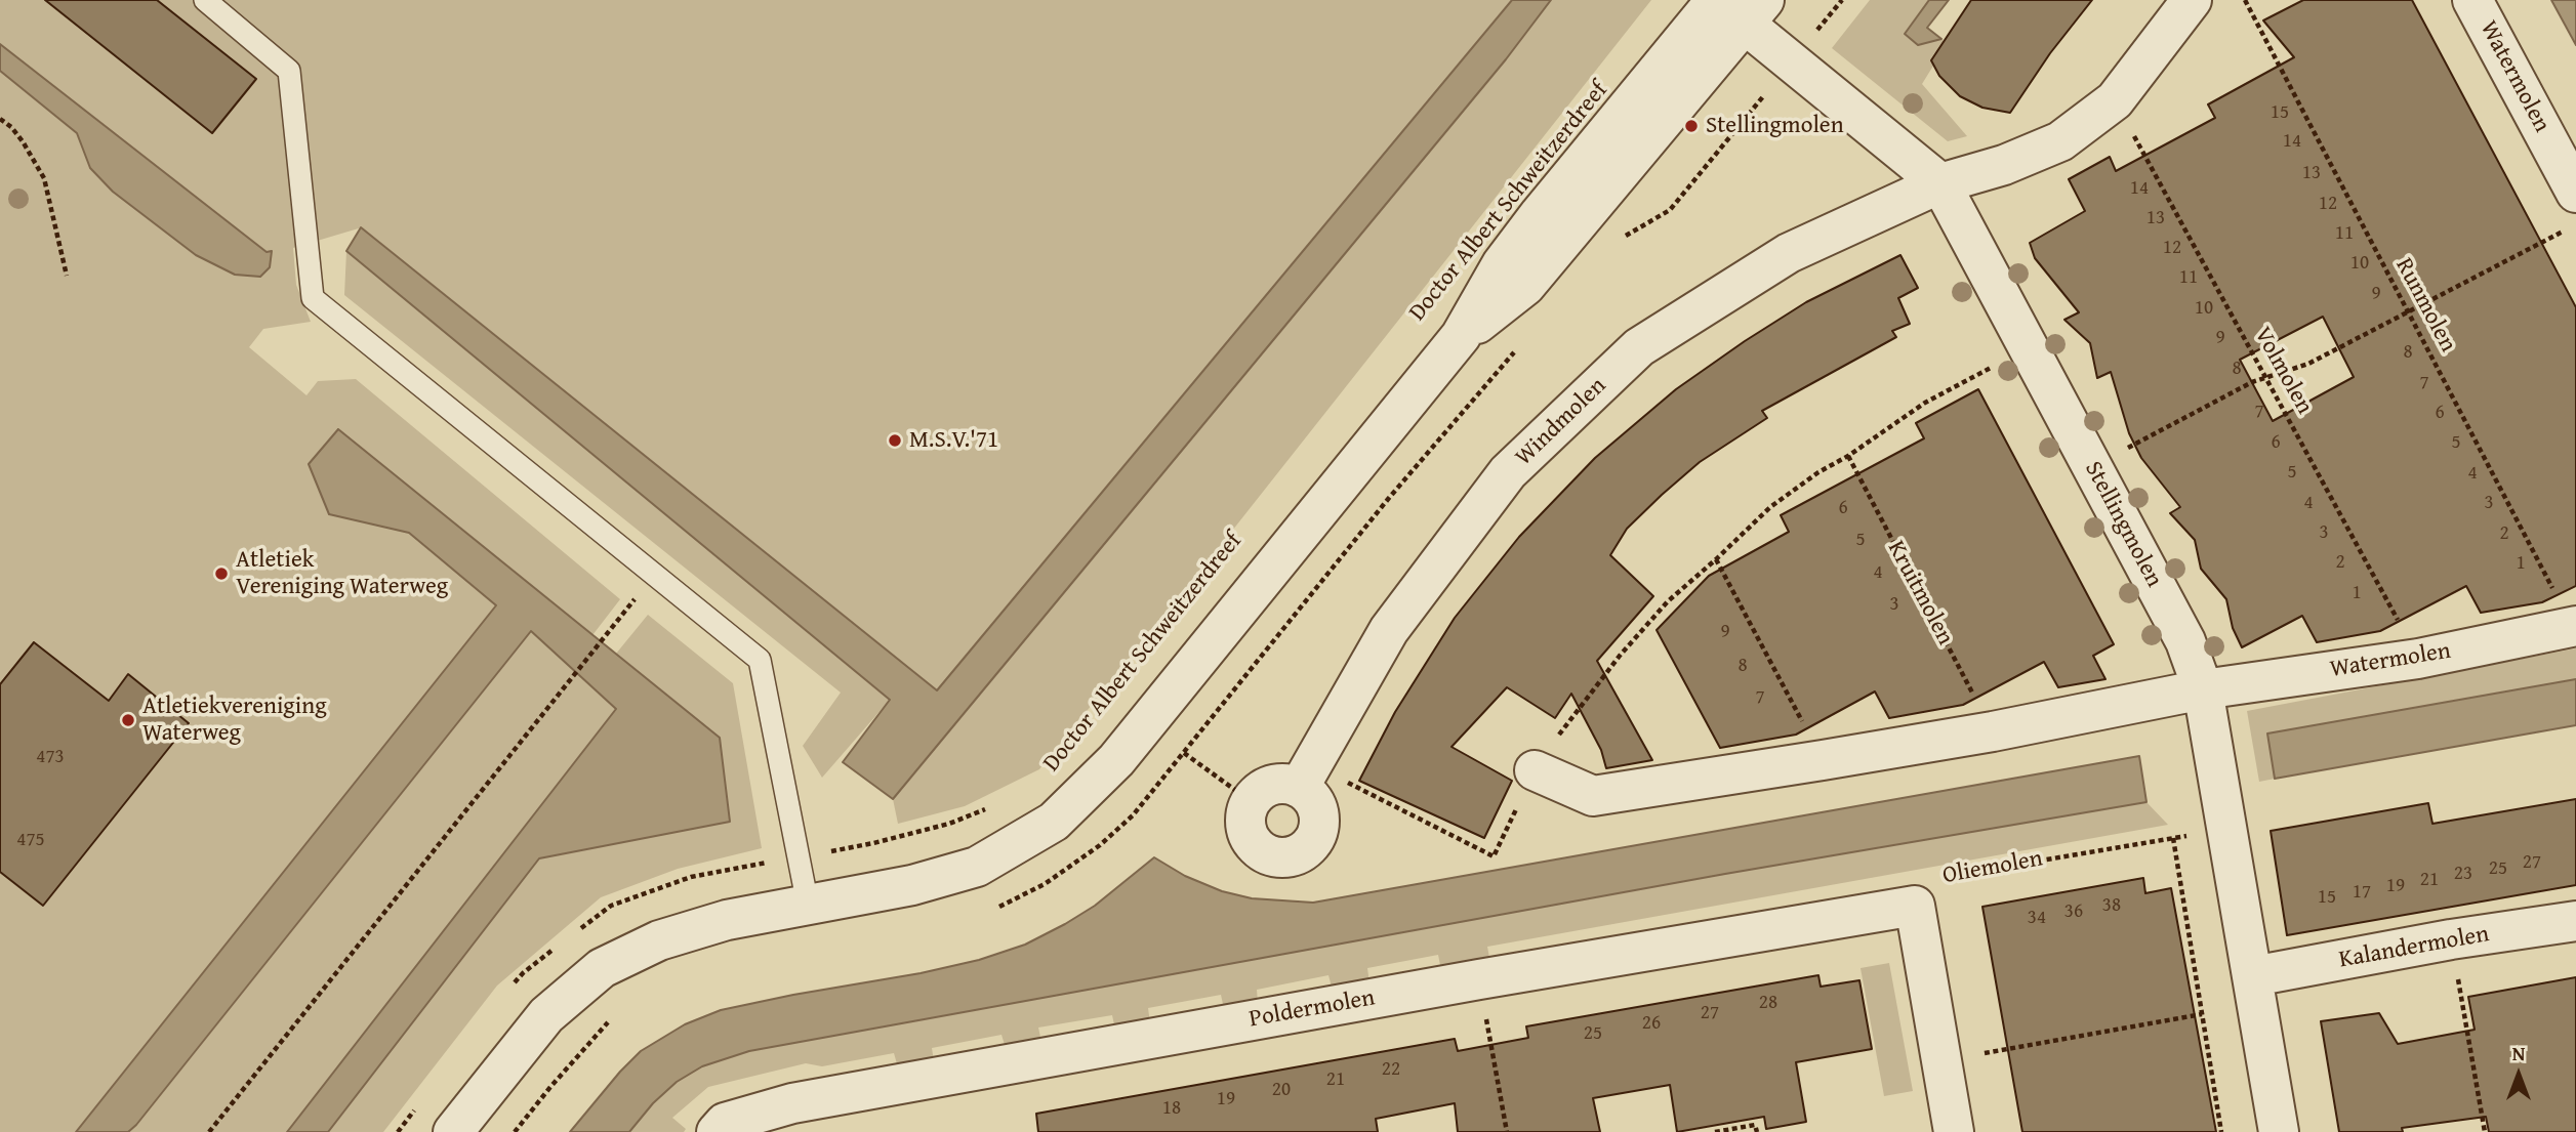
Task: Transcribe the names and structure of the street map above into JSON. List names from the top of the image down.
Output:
{
  "streets": {
    "street": [
      "Watermolen",
      "Doctor Albert Schweitzerdreef",
      "Windmolen",
      "Stellingmolen",
      "Oliemolen",
      "Kalandermolen",
      "Poldermolen"
    ],
    "path": ["Runmolen", "Volmolen", "Kruitmolen"]
  },
  "crossings": [
    ["Watermolen", "Runmolen"],
    ["Watermolen", "Volmolen"],
    ["Watermolen", "Stellingmolen"],
    ["Doctor Albert Schweitzerdreef", "Stellingmolen"],
    ["Windmolen", "Stellingmolen"],
    ["Stellingmolen", "Oliemolen"],
    ["Stellingmolen", "Kalandermolen"],
    ["Oliemolen", "Poldermolen"]
  ],
  "places": [
    "Stellingmolen",
    "M.S.V.'71",
    "Atletiek Vereniging Waterweg",
    "Atletiekvereniging Waterweg"
  ],
  "house_numbers": [
    "15",
    "14",
    "13",
    "14",
    "12",
    "13",
    "11",
    "12",
    "10",
    "11",
    "9",
    "10",
    "9",
    "8",
    "8",
    "7",
    "7",
    "6",
    "6",
    "5",
    "5",
    "4",
    "4",
    "3",
    "6",
    "3",
    "2",
    "5",
    "2",
    "1",
    "4",
    "1",
    "3",
    "9",
    "8",
    "7",
    "473",
    "475",
    "27",
    "25",
    "23",
    "21",
    "19",
    "17",
    "15",
    "38",
    "36",
    "34",
    "28",
    "27",
    "26",
    "25",
    "22",
    "21",
    "20",
    "19",
    "18"
  ],
  "north": "top"
}
